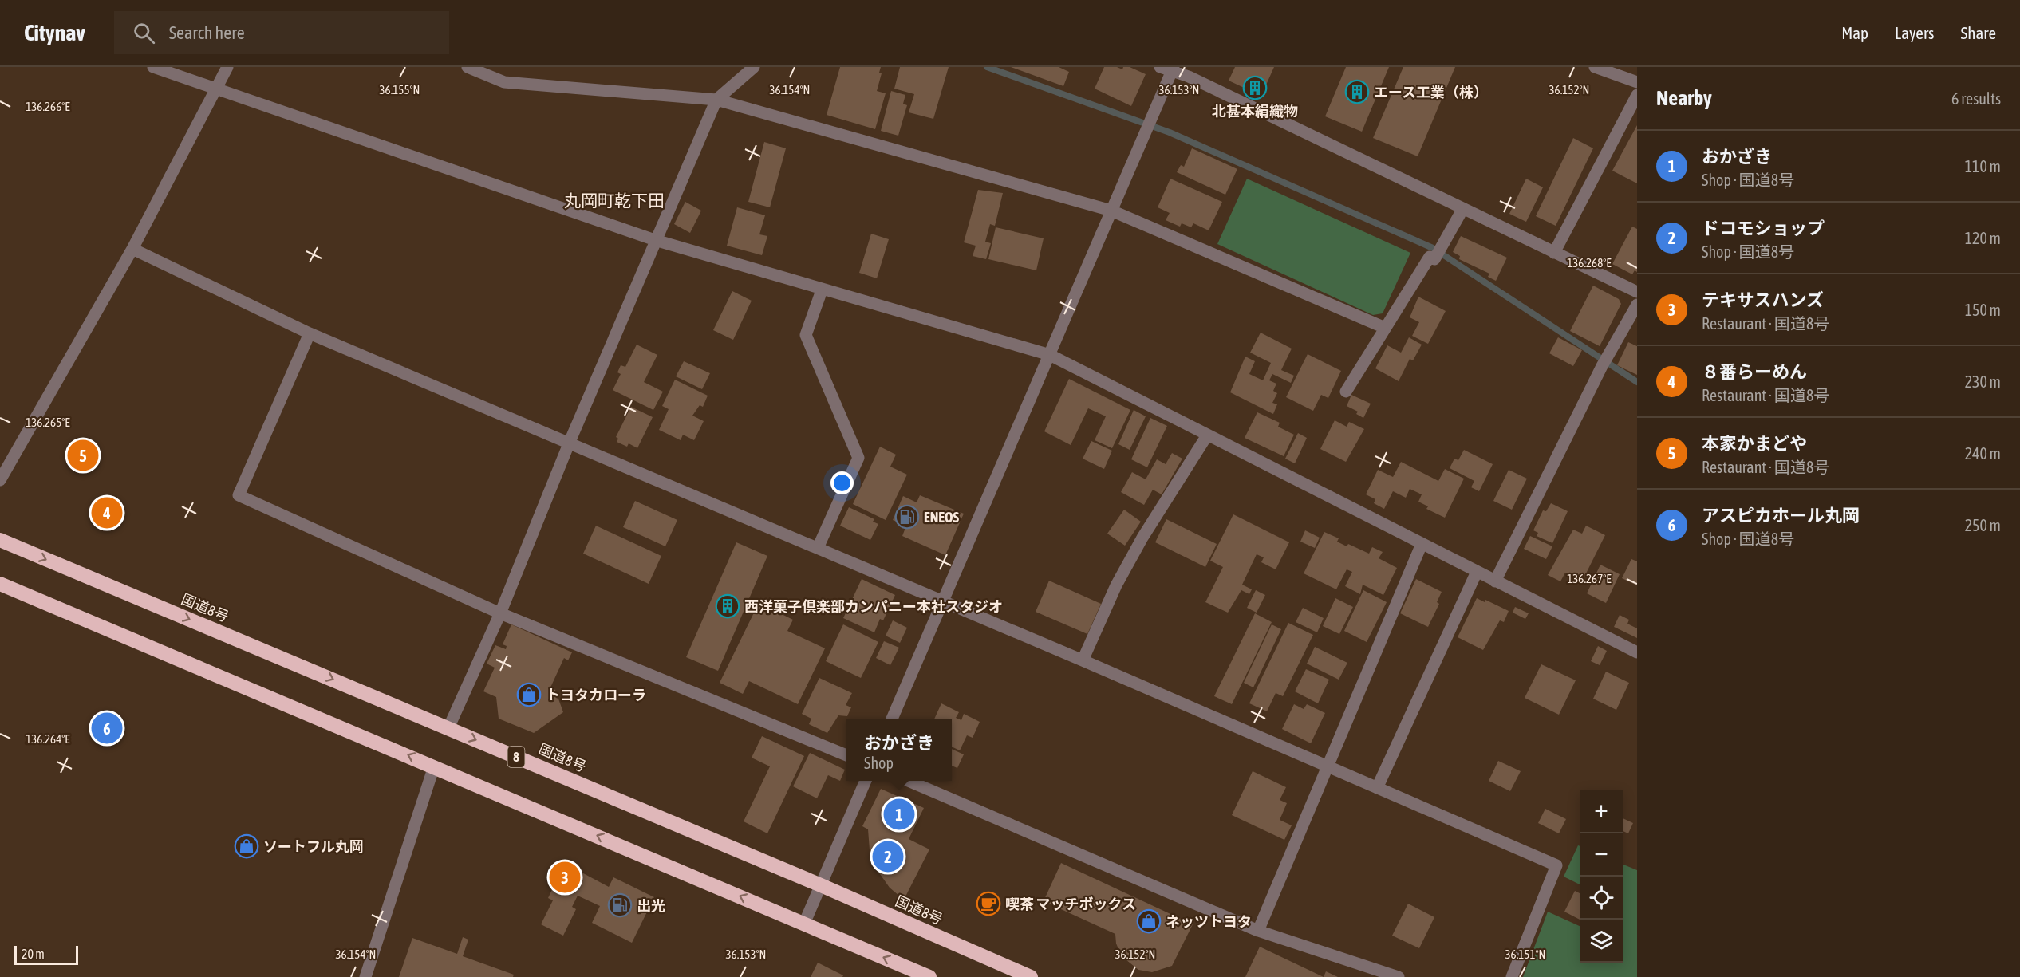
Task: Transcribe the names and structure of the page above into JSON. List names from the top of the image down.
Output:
{
  "streets": {
    "highway": ["国道8号", "8"]
  },
  "districts": ["丸岡町乾下田"],
  "places": {
    "building": ["北甚本絹織物", "エース工業（株）", "西洋菓子倶楽部カンパニー本社スタジオ"],
    "fuel station": ["ENEOS", "出光"],
    "shop": ["トヨタカローラ", "ソートフル丸岡", "ネッツトヨタ"],
    "cafe": ["喫茶 マッチボックス"]
  },
  "scale_bar": "20 m",
  "page": {
    "header": "Citynav",
    "search": "Search here",
    "nav": ["Map", "Layers", "Share"],
    "heading": ["Nearby", "6 results"],
    "list": [
      {
        "mark": "1",
        "name": "おかざき",
        "note": "Shop · 国道8号",
        "value": "110 m"
      },
      {
        "mark": "2",
        "name": "ドコモショップ",
        "note": "Shop · 国道8号",
        "value": "120 m"
      },
      {
        "mark": "3",
        "name": "テキサスハンズ",
        "note": "Restaurant · 国道8号",
        "value": "150 m"
      },
      {
        "mark": "4",
        "name": "８番らーめん",
        "note": "Restaurant · 国道8号",
        "value": "230 m"
      },
      {
        "mark": "5",
        "name": "本家かまどや",
        "note": "Restaurant · 国道8号",
        "value": "240 m"
      },
      {
        "mark": "6",
        "name": "アスピカホール丸岡",
        "note": "Shop · 国道8号",
        "value": "250 m"
      }
    ],
    "pins": [
      "5",
      "4",
      "6",
      "1",
      "2",
      "3"
    ],
    "popup": ["おかざき", "Shop"],
    "map_buttons": ["+", "−"],
    "scale": "20 m"
  },
  "coordinates": [
    "36.155°N",
    "36.154°N",
    "36.153°N",
    "36.152°N",
    "136.266°E",
    "136.268°E",
    "136.265°E",
    "136.267°E",
    "136.264°E",
    "36.151°N"
  ]
}
